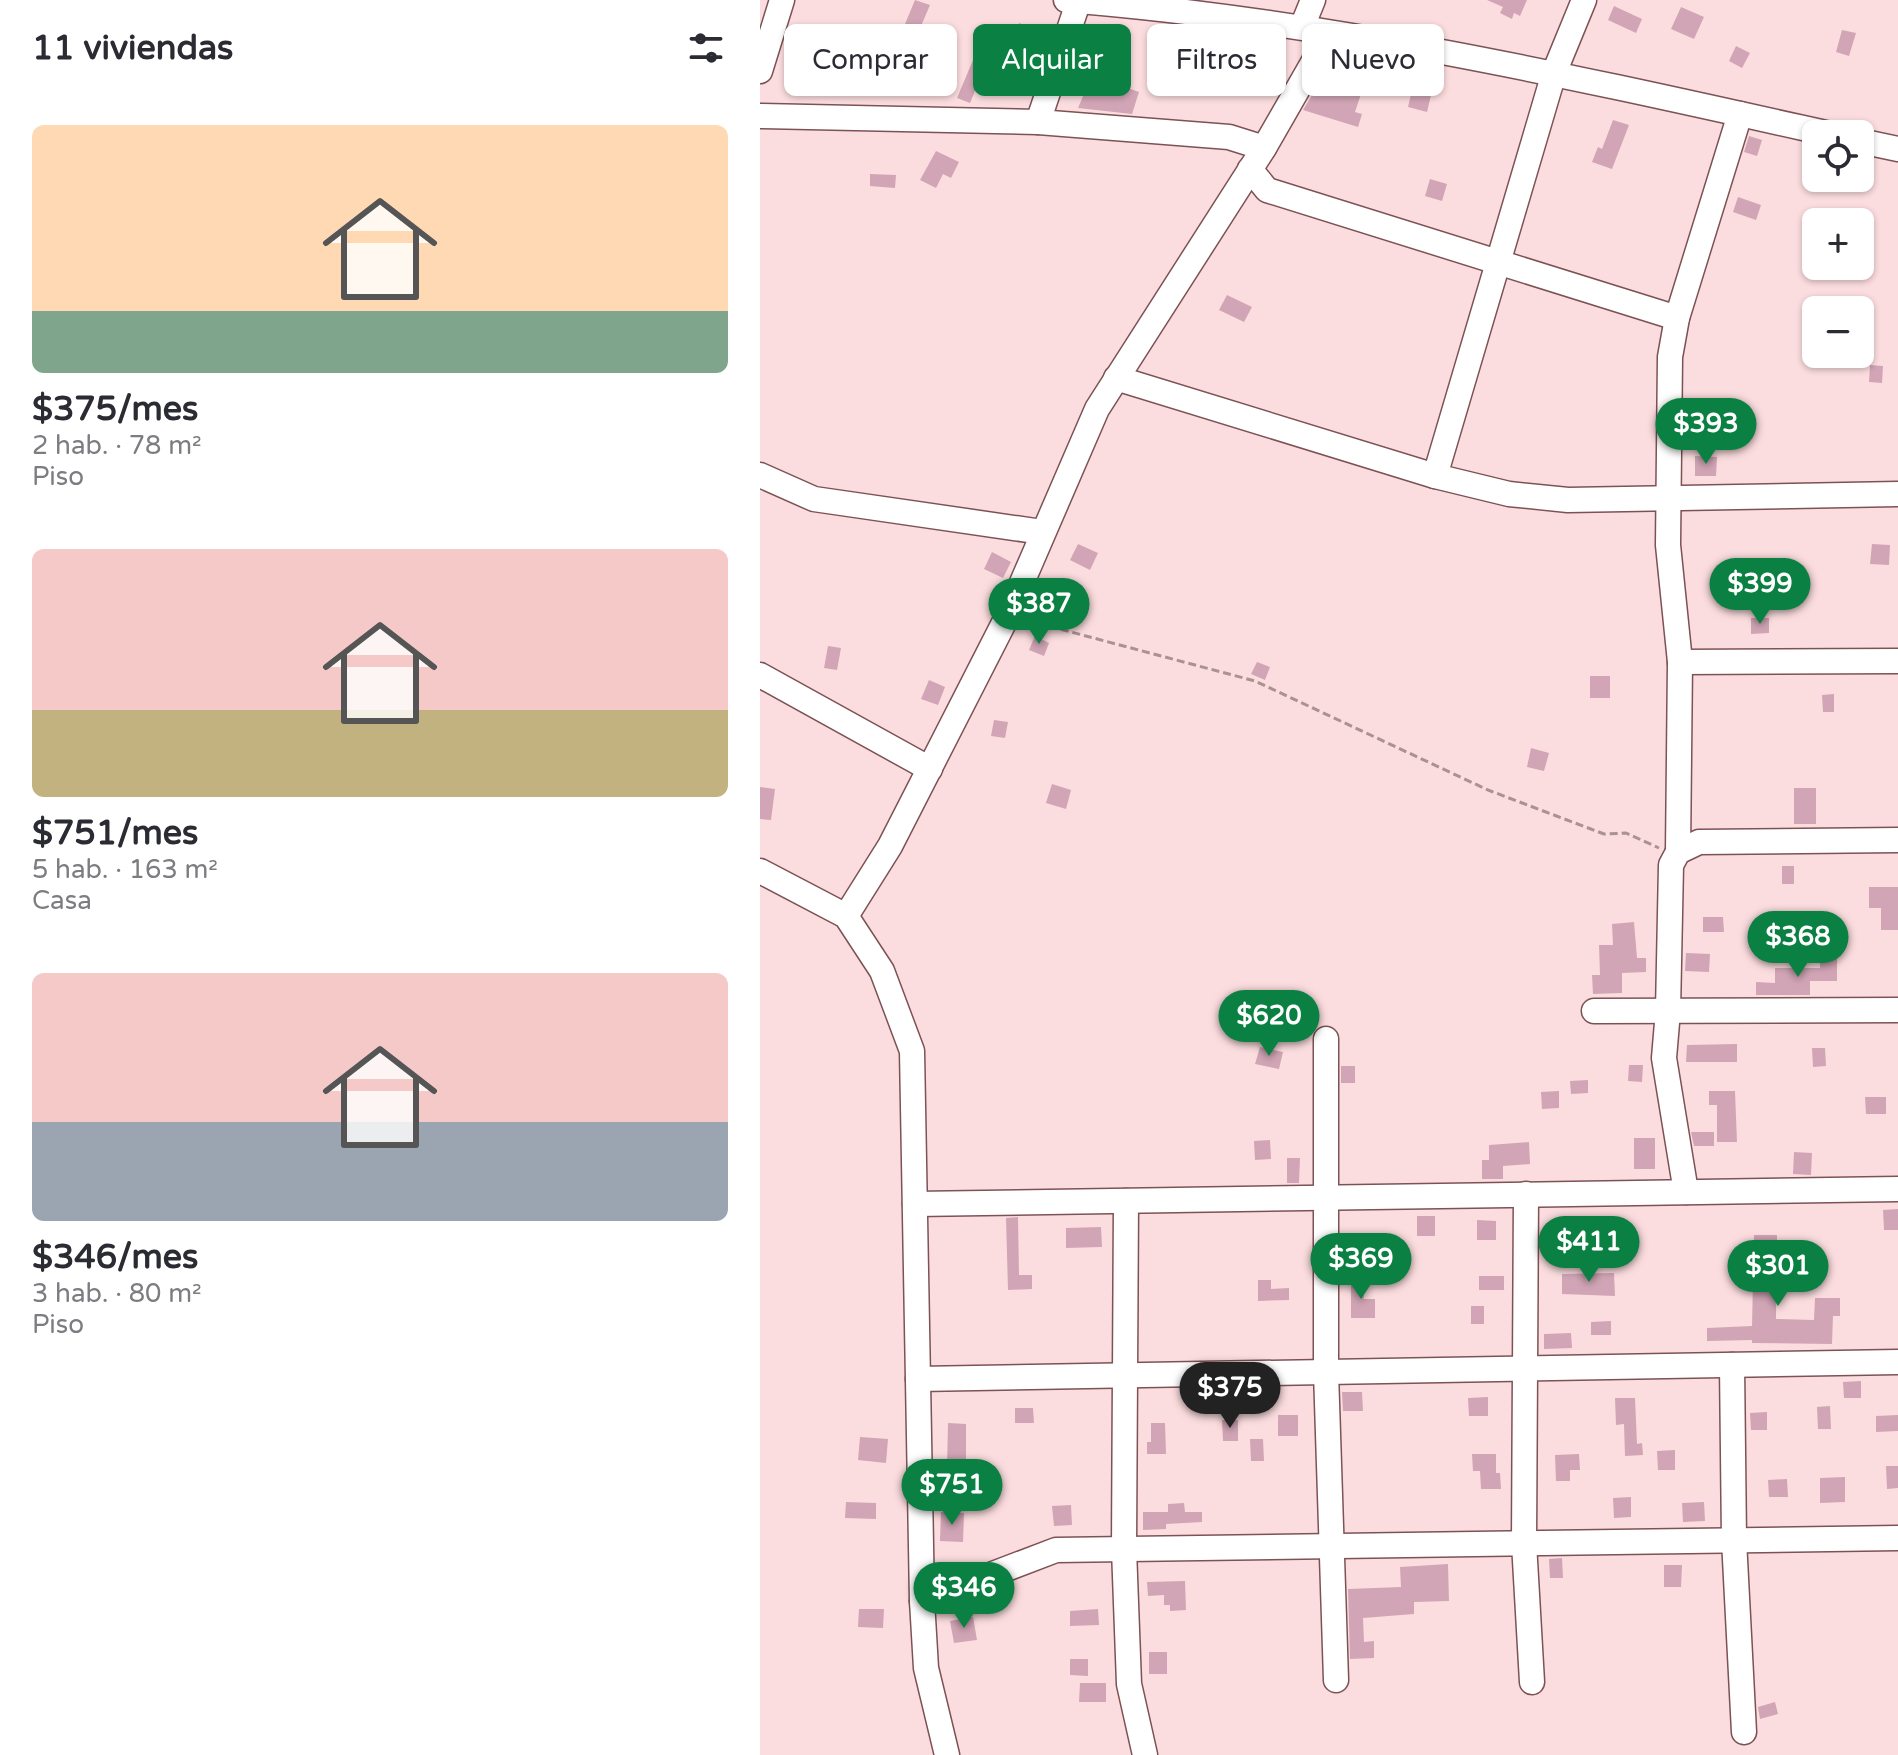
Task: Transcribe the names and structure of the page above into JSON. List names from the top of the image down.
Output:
{
  "page": {
    "heading": "11 viviendas",
    "chip": [
      "Comprar",
      "Alquilar",
      "Filtros",
      "Nuevo"
    ],
    "list": [
      {
        "name": "$375/mes",
        "note": "2 hab. · 78 m² · Piso"
      },
      {
        "name": "$751/mes",
        "note": "5 hab. · 163 m² · Casa"
      },
      {
        "name": "$346/mes",
        "note": "3 hab. · 80 m² · Piso"
      }
    ],
    "map_buttons": ["+", "−"],
    "price": [
      "$393",
      "$399",
      "$387",
      "$368",
      "$620",
      "$411",
      "$369",
      "$301",
      "$375",
      "$751",
      "$346"
    ]
  }
}
